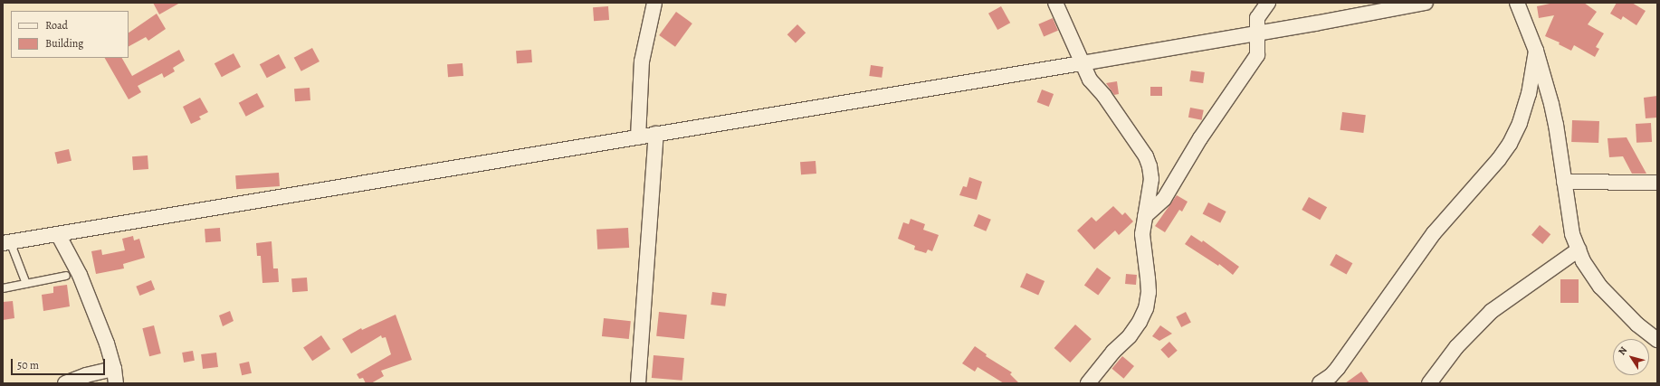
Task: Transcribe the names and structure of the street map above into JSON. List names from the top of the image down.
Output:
{
  "legend": ["Road", "Building"],
  "scale_bar": "50 m",
  "north": "top left"
}
